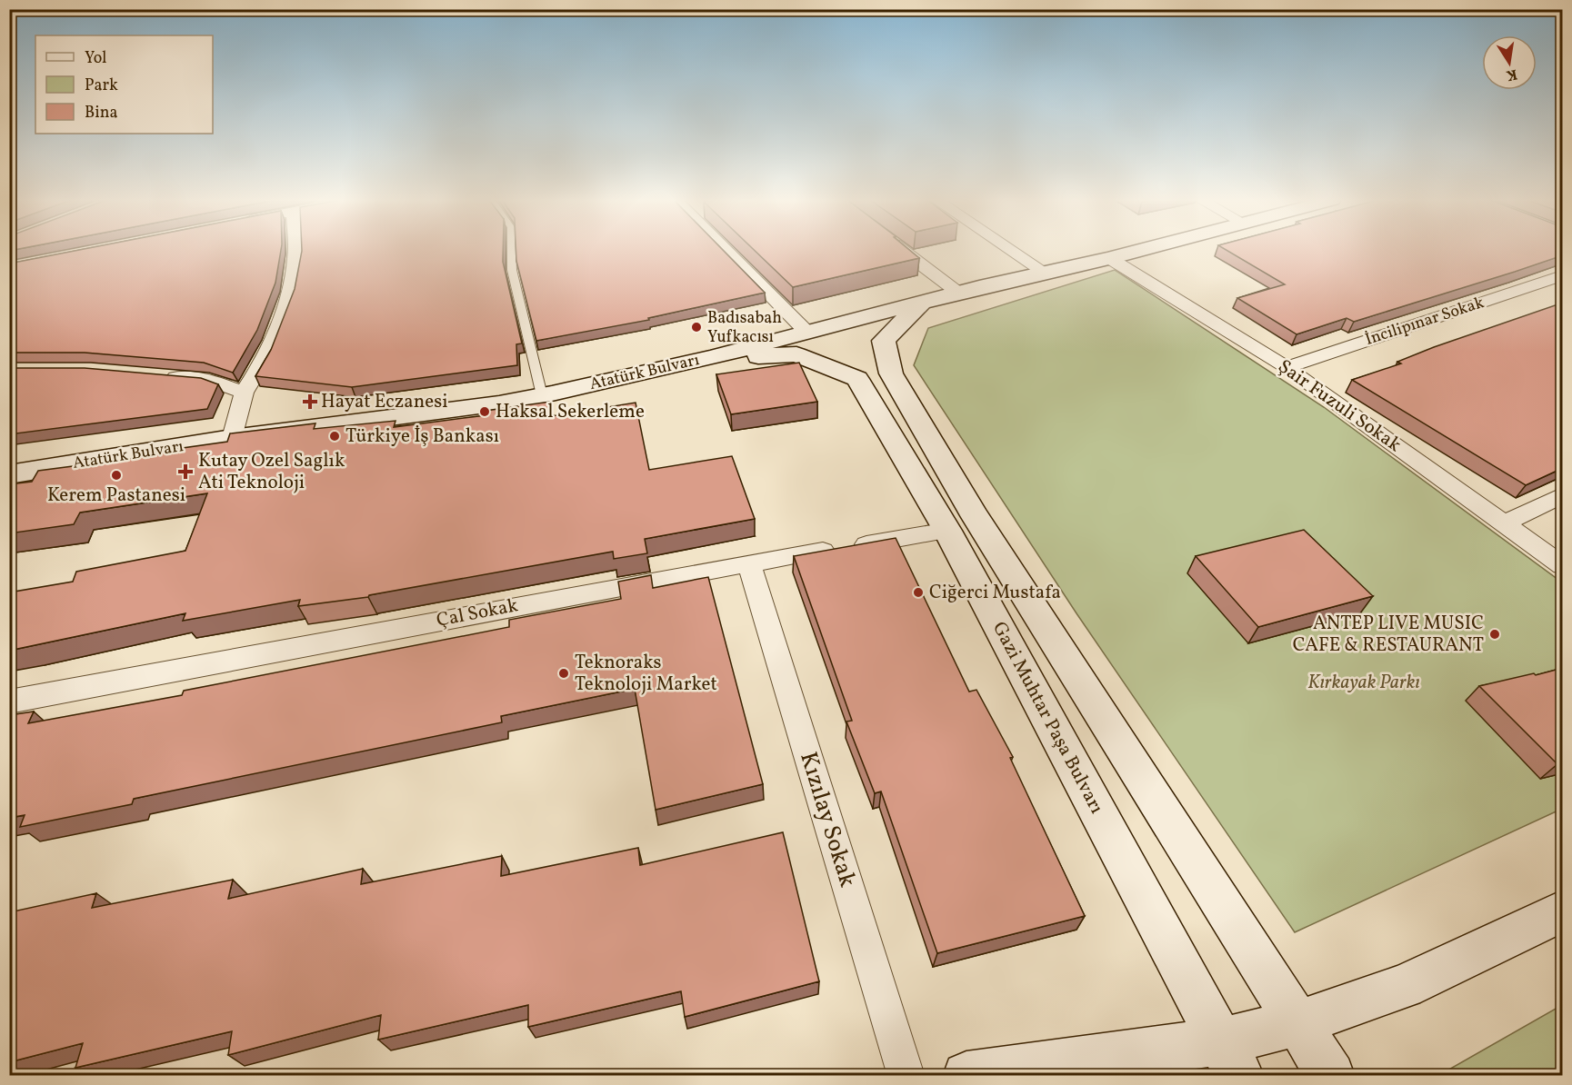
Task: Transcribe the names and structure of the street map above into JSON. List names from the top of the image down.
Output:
{
  "streets": {
    "main road": ["Atatürk Bulvarı", "Gazi Muhtar Paşa Bulvarı"],
    "street": [
      "İncilipınar Sokak",
      "Şair Fuzuli Sokak",
      "Çal Sokak",
      "Kızılay Sokak"
    ]
  },
  "crossings": [
    ["İncilipınar Sokak", "Şair Fuzuli Sokak"],
    ["Atatürk Bulvarı", "Şair Fuzuli Sokak"],
    ["Atatürk Bulvarı", "Gazi Muhtar Paşa Bulvarı"],
    ["Çal Sokak", "Gazi Muhtar Paşa Bulvarı"],
    ["Çal Sokak", "Kızılay Sokak"]
  ],
  "parks": ["Kırkayak Parkı"],
  "places": {
    "other": [
      "Badısabah Yufkacısı",
      "Haksal Sekerleme",
      "Türkiye İş Bankası",
      "Kerem Pastanesi",
      "Ciğerci Mustafa",
      "ANTEP LIVE MUSIC CAFE & RESTAURANT",
      "Teknoraks Teknoloji Market"
    ],
    "health": ["Hayat Eczanesi", "Kutay Ozel Saglık Ati Teknoloji"]
  },
  "legend": ["Yol", "Park", "Bina"],
  "north": "bottom"
}
